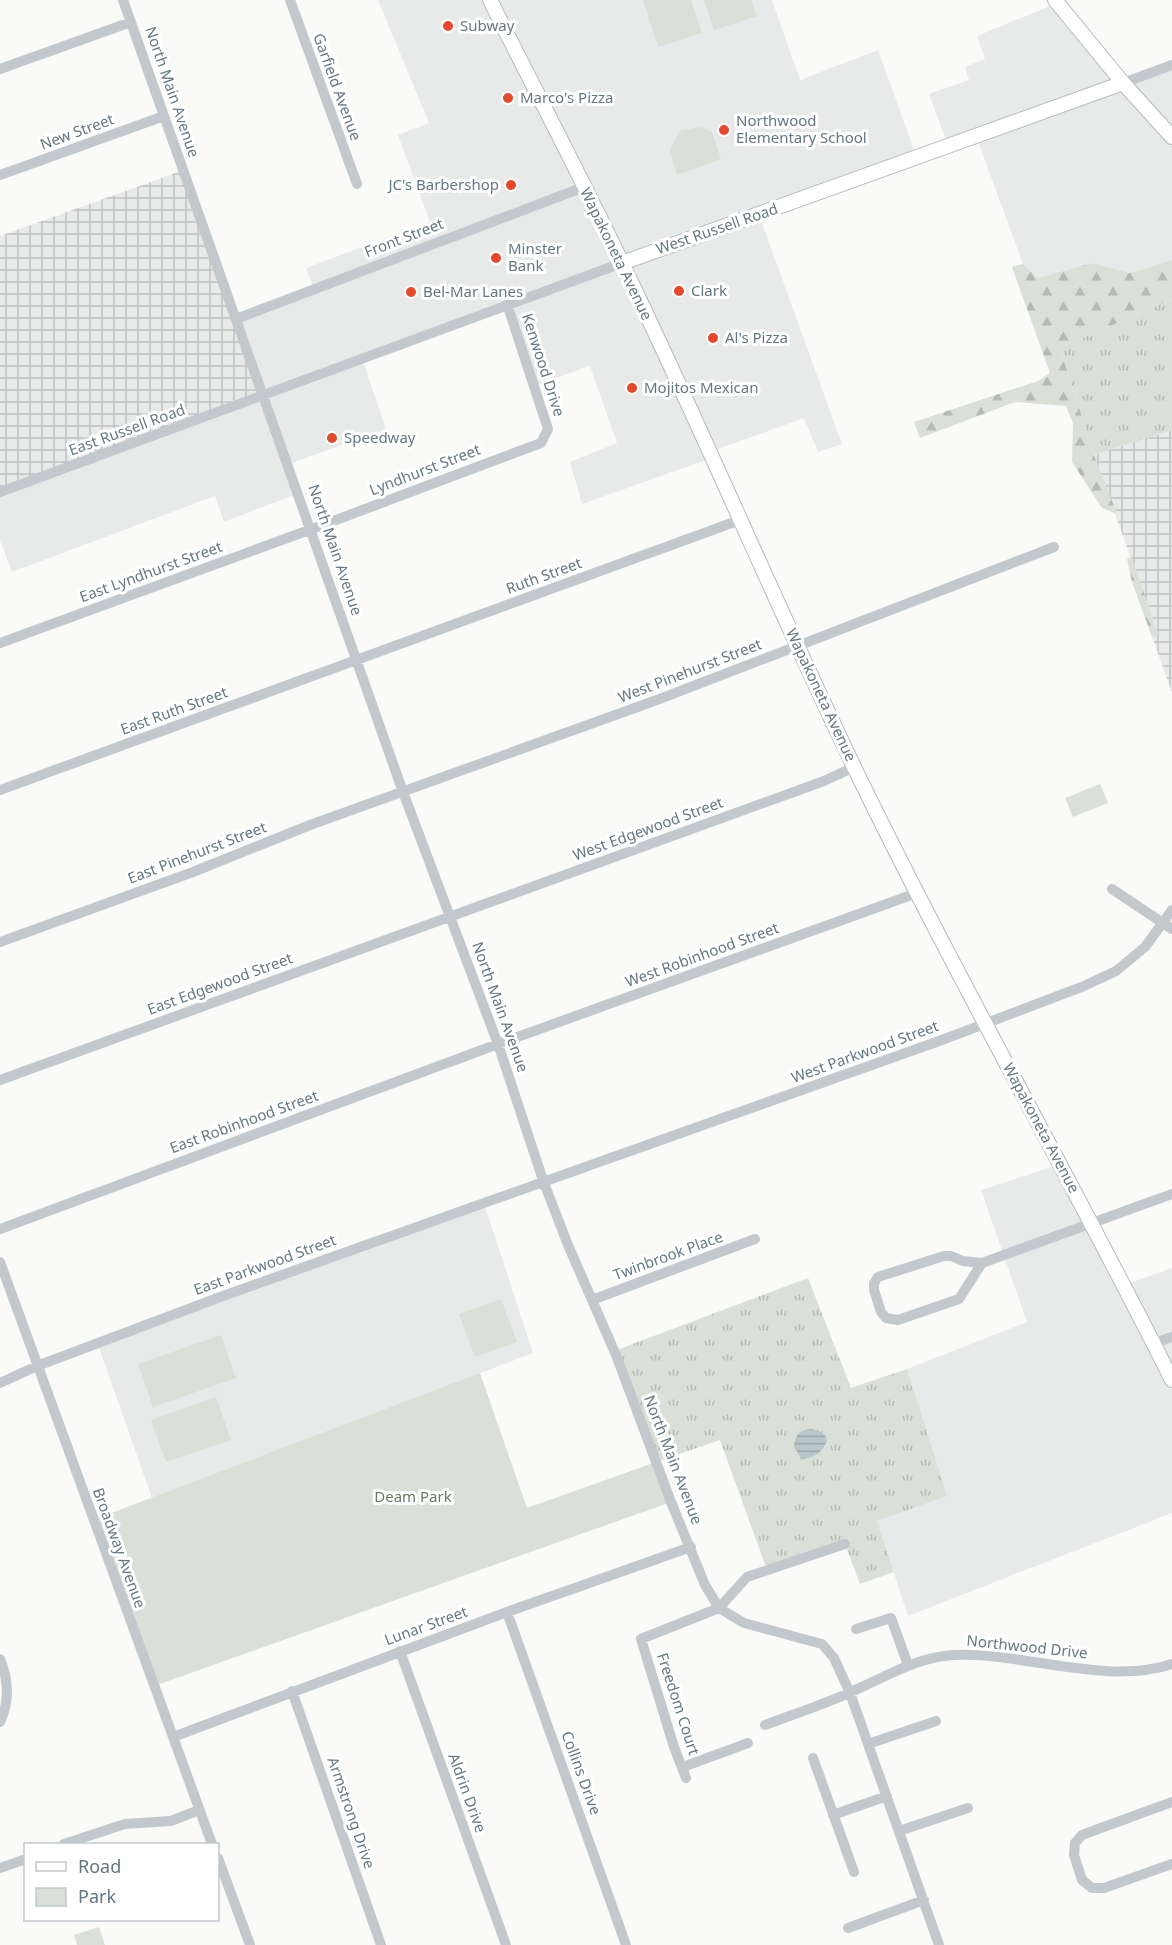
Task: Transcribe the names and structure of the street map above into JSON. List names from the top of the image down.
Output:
{
  "streets": {
    "main road": ["West Russell Road", "Wapakoneta Avenue"],
    "street": [
      "Garfield Avenue",
      "North Main Avenue",
      "New Street",
      "Front Street",
      "Kenwood Drive",
      "East Russell Road",
      "Lyndhurst Street",
      "East Lyndhurst Street",
      "Ruth Street",
      "West Pinehurst Street",
      "East Ruth Street",
      "West Edgewood Street",
      "East Pinehurst Street",
      "West Robinhood Street",
      "East Edgewood Street",
      "West Parkwood Street",
      "East Robinhood Street",
      "Twinbrook Place",
      "East Parkwood Street",
      "Broadway Avenue",
      "Lunar Street",
      "Northwood Drive",
      "Freedom Court",
      "Collins Drive",
      "Aldrin Drive",
      "Armstrong Drive"
    ]
  },
  "crossings": [
    ["North Main Avenue", "New Street"],
    ["North Main Avenue", "West Russell Road"],
    ["North Main Avenue", "Front Street"],
    ["North Main Avenue", "East Russell Road"],
    ["North Main Avenue", "Lyndhurst Street"],
    ["North Main Avenue", "East Lyndhurst Street"],
    ["North Main Avenue", "Ruth Street"],
    ["North Main Avenue", "West Pinehurst Street"],
    ["North Main Avenue", "East Ruth Street"],
    ["North Main Avenue", "West Edgewood Street"],
    ["North Main Avenue", "East Pinehurst Street"],
    ["North Main Avenue", "West Robinhood Street"],
    ["North Main Avenue", "East Edgewood Street"],
    ["North Main Avenue", "West Parkwood Street"],
    ["North Main Avenue", "East Robinhood Street"],
    ["North Main Avenue", "Twinbrook Place"],
    ["North Main Avenue", "East Parkwood Street"],
    ["North Main Avenue", "Lunar Street"],
    ["North Main Avenue", "Northwood Drive"],
    ["North Main Avenue", "Freedom Court"],
    ["West Russell Road", "Wapakoneta Avenue"],
    ["West Russell Road", "Kenwood Drive"],
    ["West Russell Road", "East Russell Road"],
    ["Front Street", "Wapakoneta Avenue"],
    ["Wapakoneta Avenue", "Ruth Street"],
    ["Wapakoneta Avenue", "West Pinehurst Street"],
    ["Wapakoneta Avenue", "West Edgewood Street"],
    ["Wapakoneta Avenue", "West Robinhood Street"],
    ["Wapakoneta Avenue", "West Parkwood Street"],
    ["Kenwood Drive", "Lyndhurst Street"],
    ["Lyndhurst Street", "East Lyndhurst Street"],
    ["Ruth Street", "East Ruth Street"],
    ["West Pinehurst Street", "East Pinehurst Street"],
    ["West Edgewood Street", "East Edgewood Street"],
    ["West Robinhood Street", "East Robinhood Street"],
    ["West Parkwood Street", "East Parkwood Street"],
    ["East Parkwood Street", "Broadway Avenue"],
    ["Broadway Avenue", "Lunar Street"],
    ["Lunar Street", "Collins Drive"],
    ["Lunar Street", "Aldrin Drive"],
    ["Lunar Street", "Armstrong Drive"]
  ],
  "parks": ["Deam Park"],
  "places": [
    "Subway",
    "Marco's Pizza",
    "Northwood Elementary School",
    "JC's Barbershop",
    "Minster Bank",
    "Clark",
    "Bel-Mar Lanes",
    "Al's Pizza",
    "Mojitos Mexican",
    "Speedway"
  ],
  "legend": ["Road", "Park"]
}
